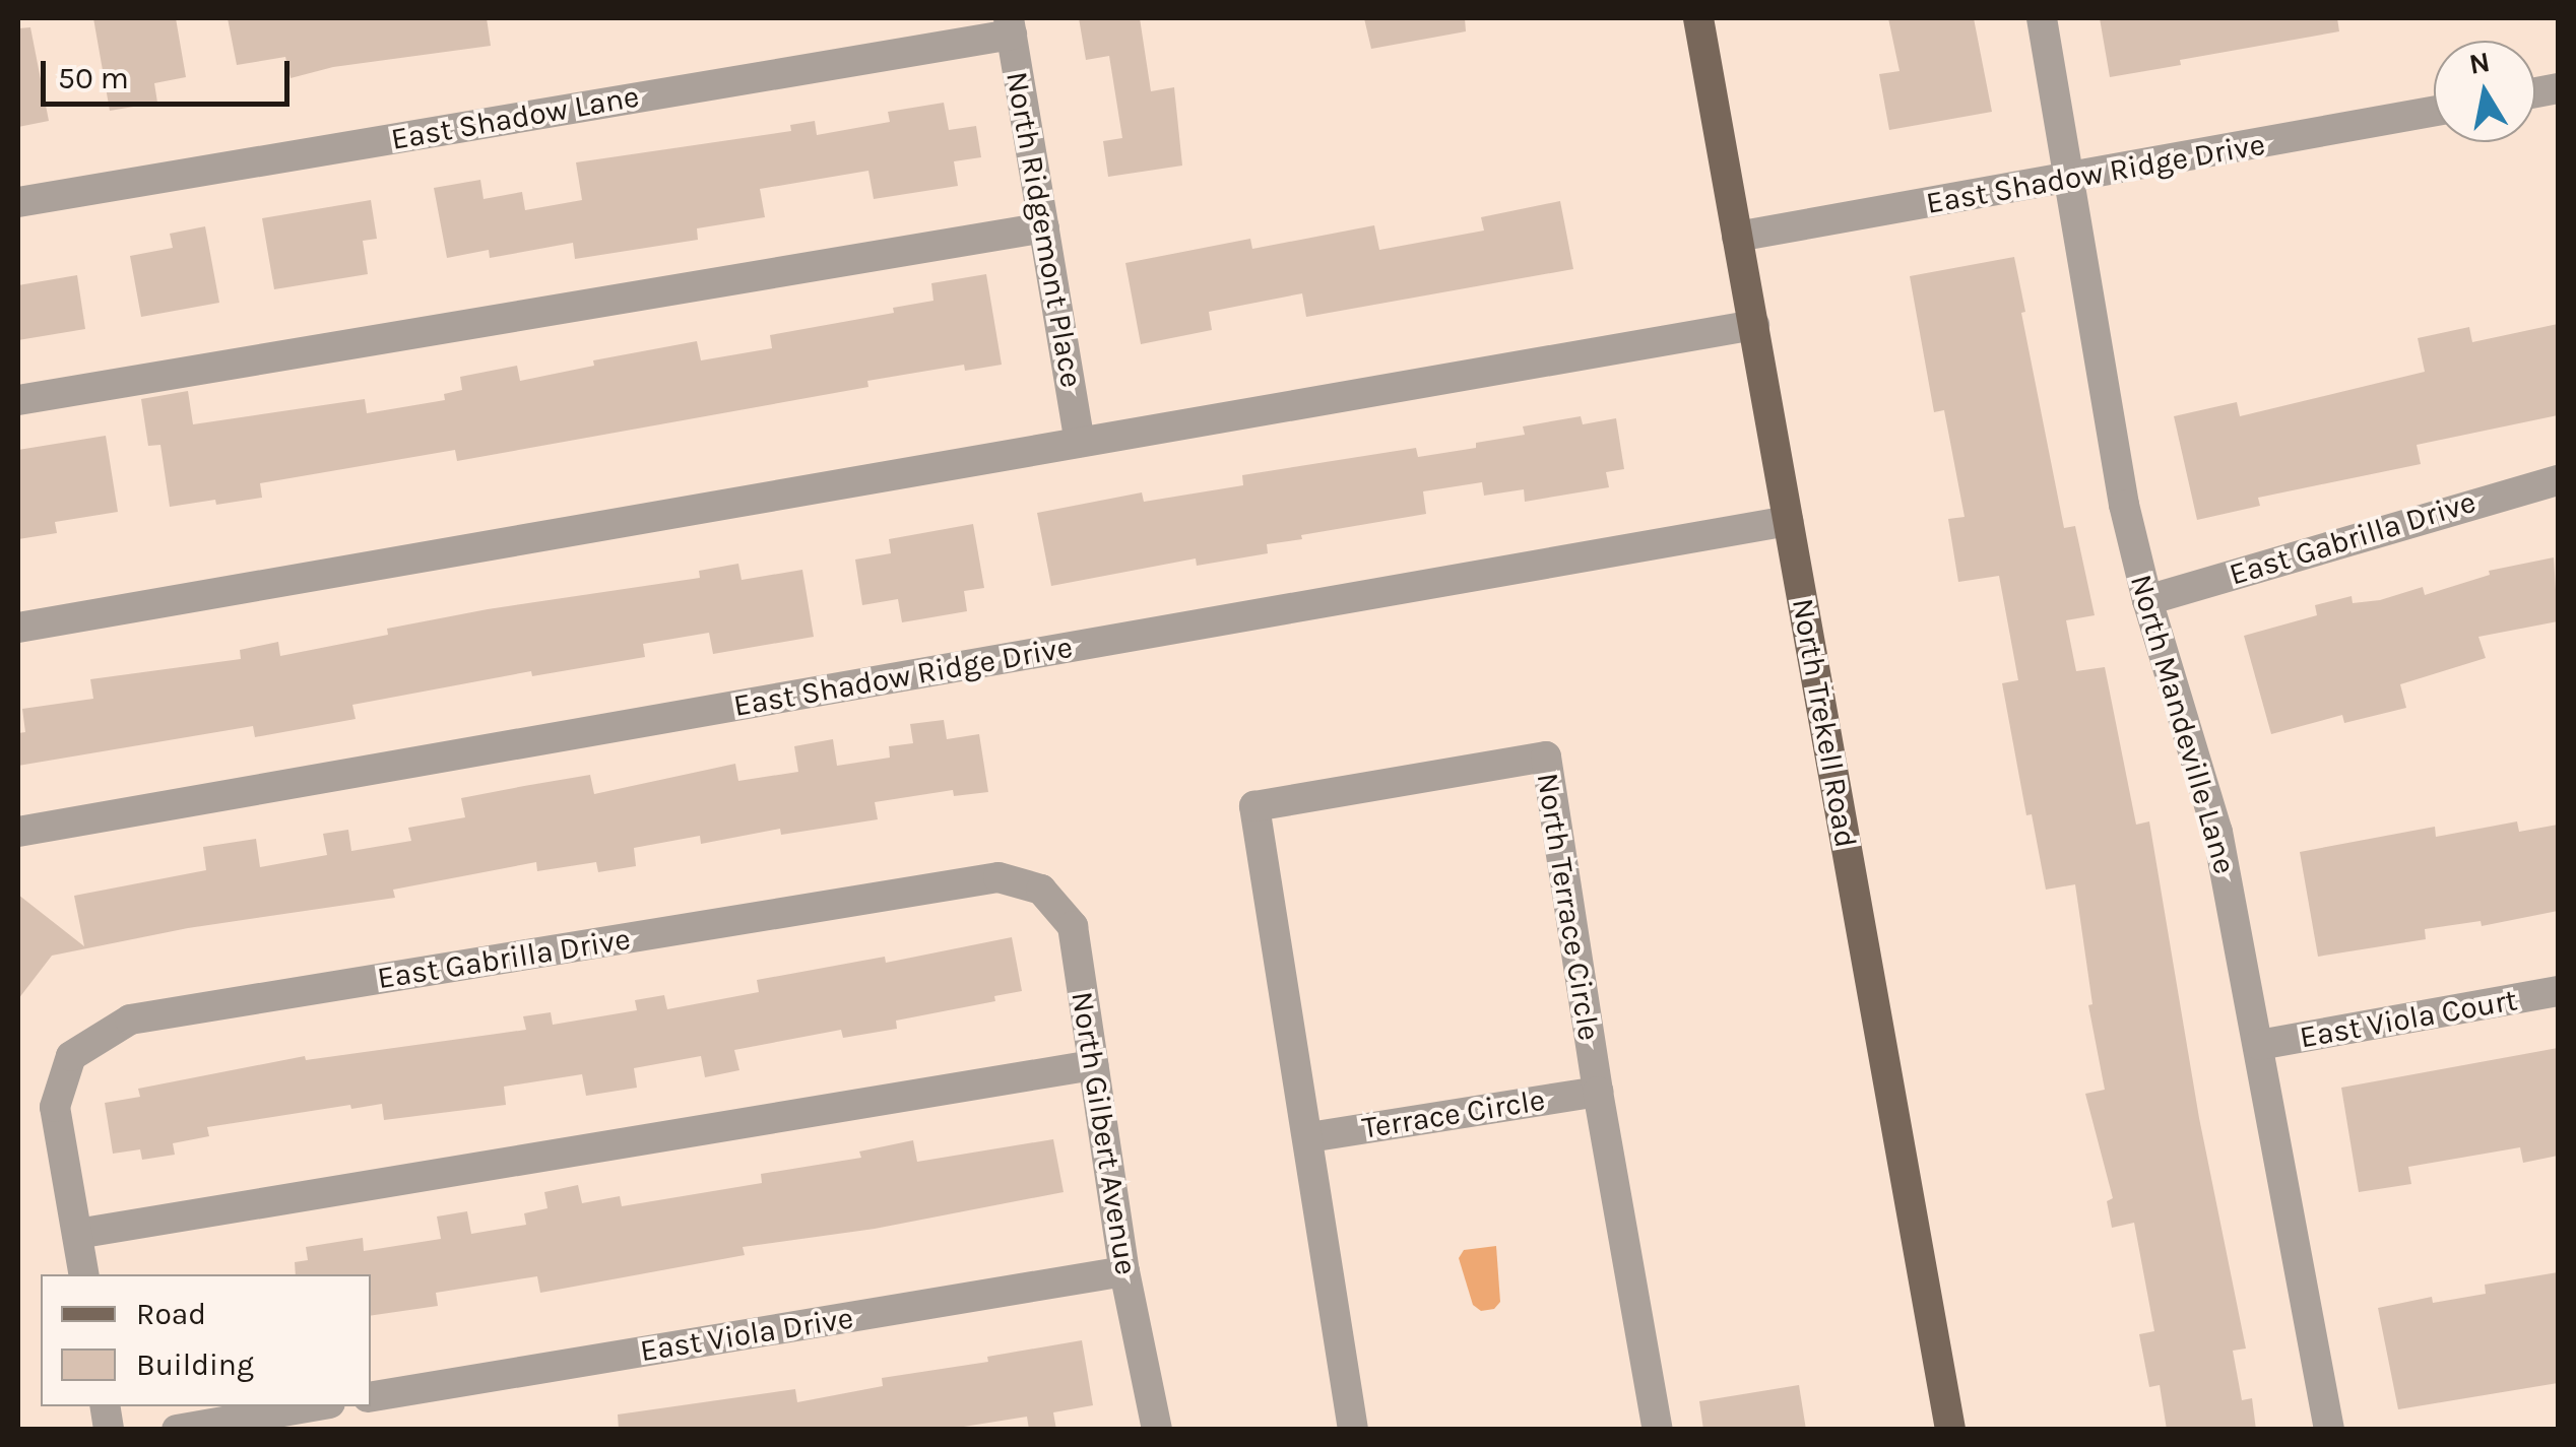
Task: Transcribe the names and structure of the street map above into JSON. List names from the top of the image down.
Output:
{
  "streets": {
    "main road": ["North Trekell Road"],
    "street": [
      "East Shadow Lane",
      "East Shadow Ridge Drive",
      "North Ridgemont Place",
      "East Gabrilla Drive",
      "North Mandeville Lane",
      "North Terrace Circle",
      "East Viola Court",
      "Terrace Circle",
      "North Gilbert Avenue",
      "East Viola Drive"
    ]
  },
  "crossings": [
    ["East Shadow Lane", "North Ridgemont Place"],
    ["East Shadow Ridge Drive", "North Trekell Road"],
    ["East Shadow Ridge Drive", "North Mandeville Lane"],
    ["East Gabrilla Drive", "North Mandeville Lane"],
    ["East Gabrilla Drive", "North Gilbert Avenue"],
    ["North Mandeville Lane", "East Viola Court"],
    ["North Terrace Circle", "Terrace Circle"],
    ["North Gilbert Avenue", "East Viola Drive"]
  ],
  "legend": ["Road", "Building"],
  "scale_bar": "50 m",
  "north": "top"
}
